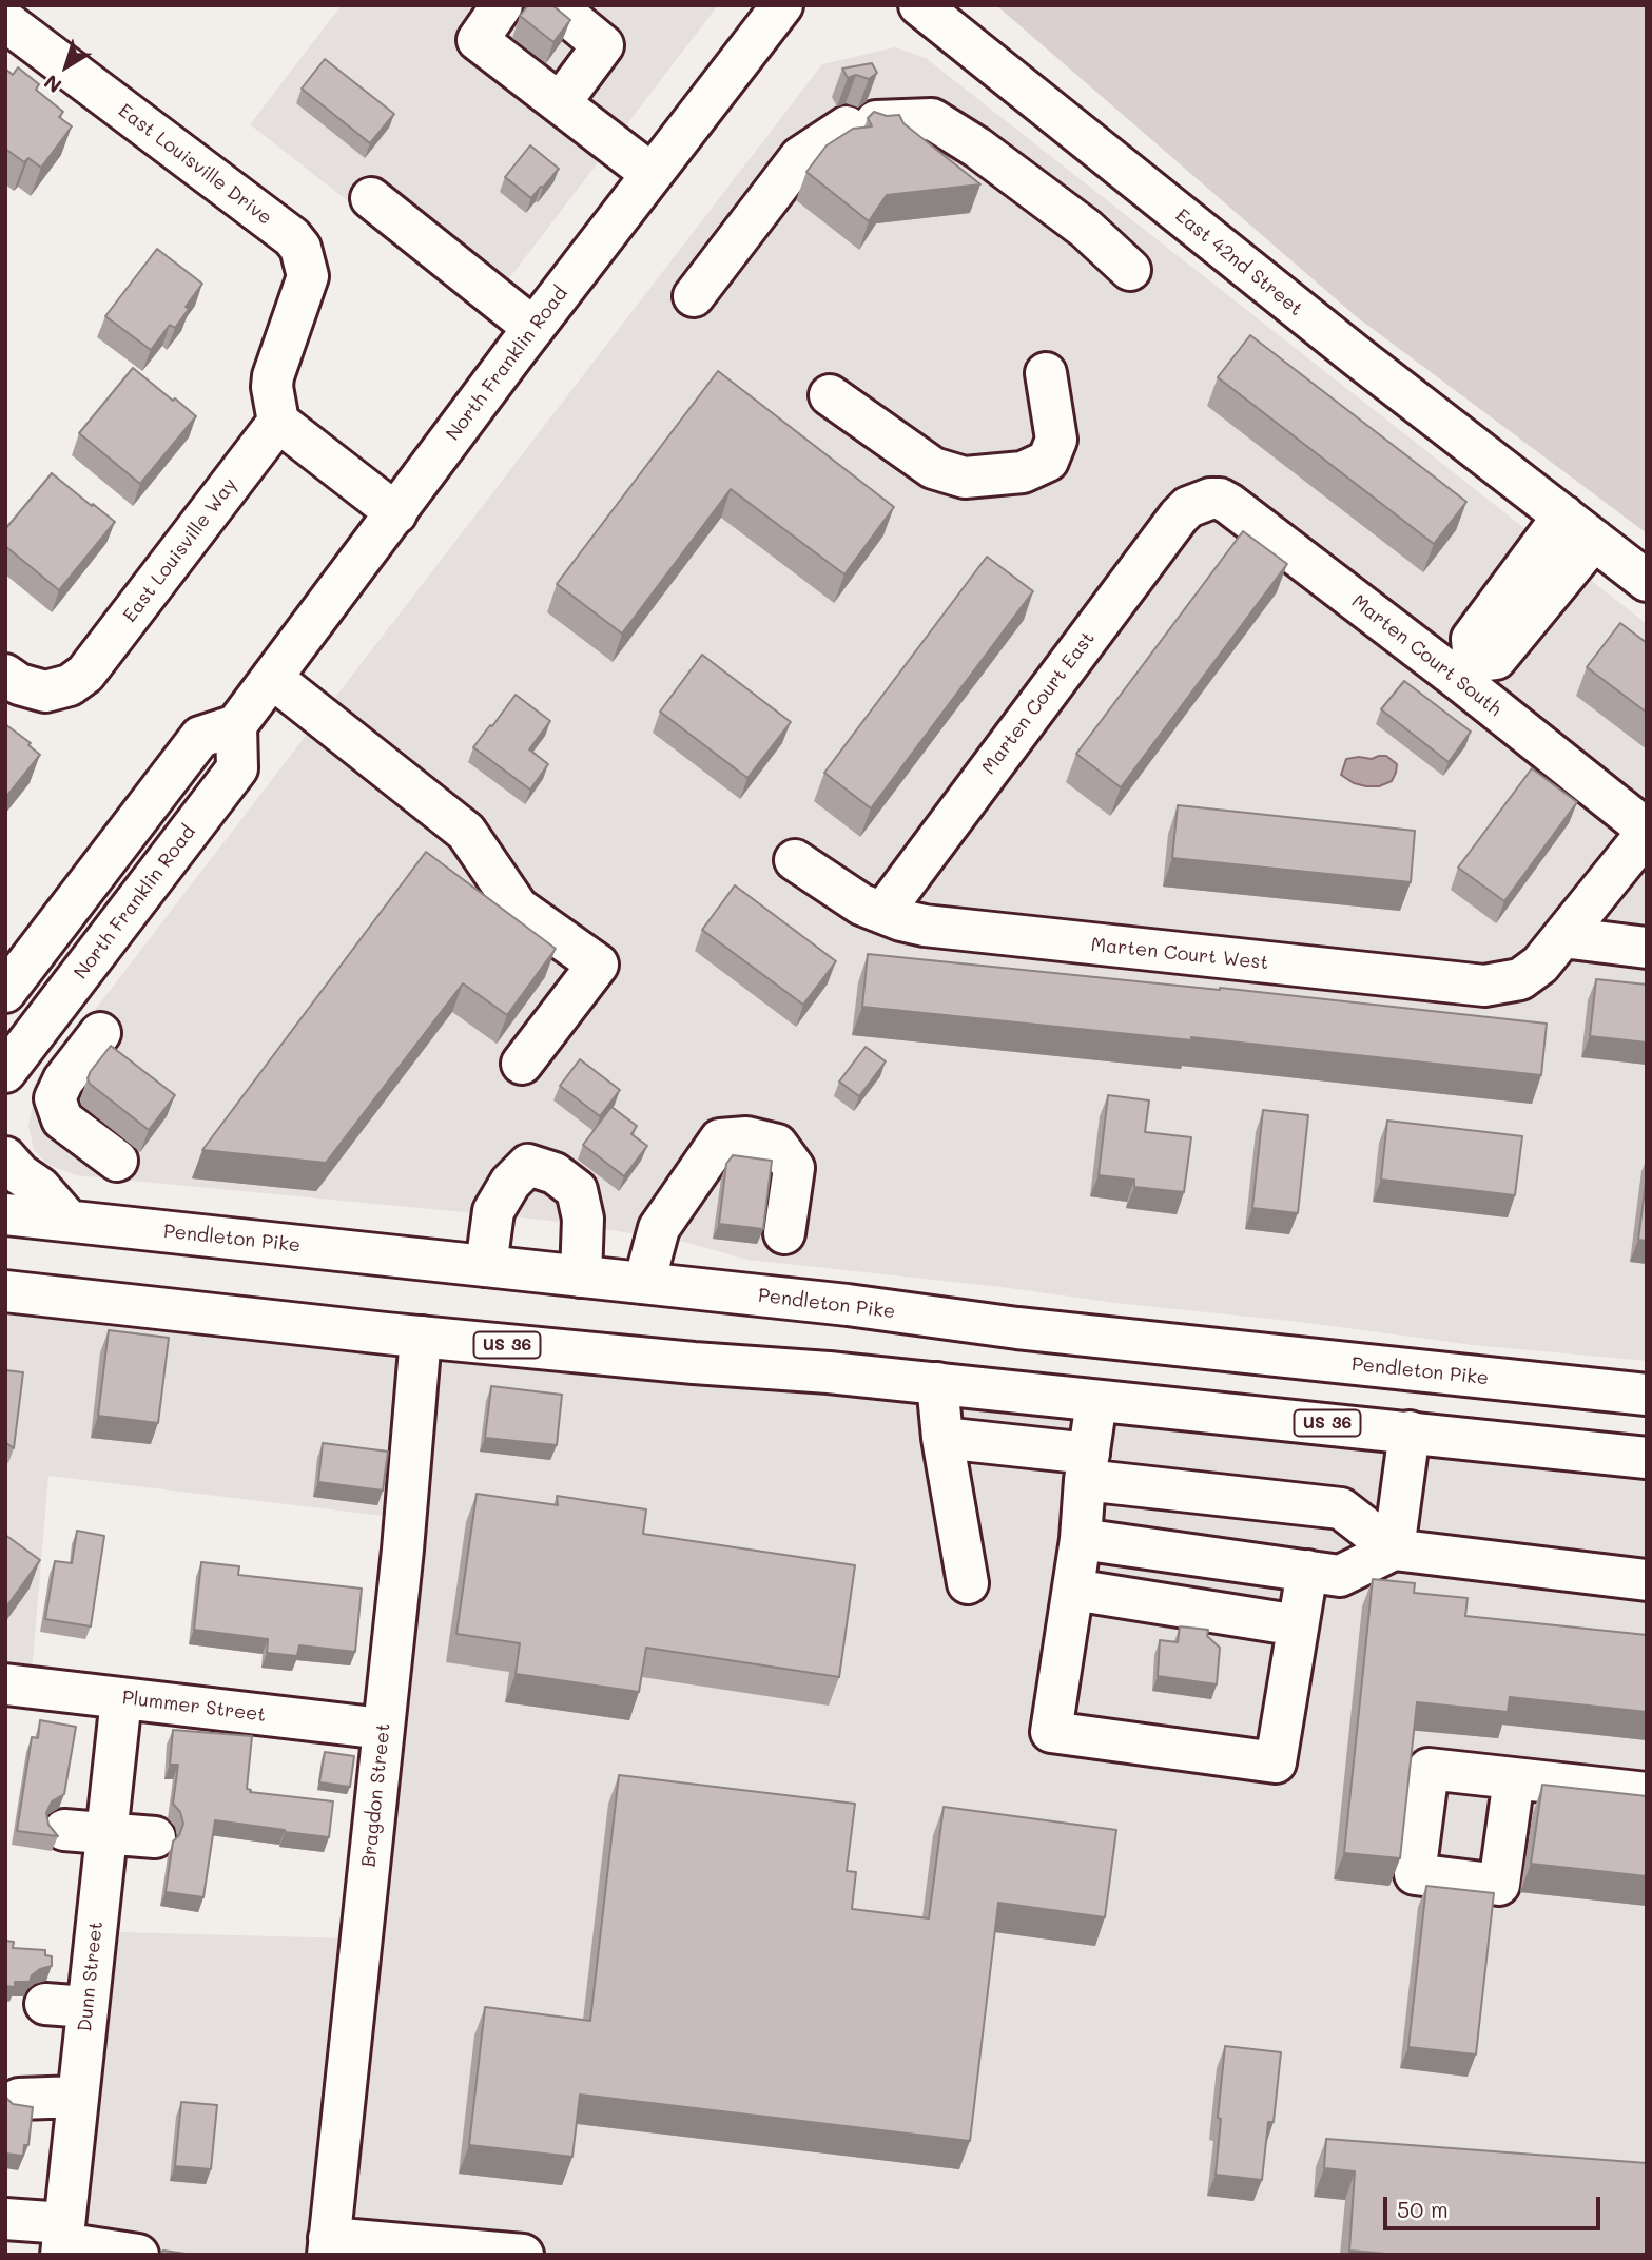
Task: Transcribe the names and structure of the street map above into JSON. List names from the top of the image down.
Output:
{
  "streets": {
    "street": [
      "East Louisville Drive",
      "East 42nd Street",
      "North Franklin Road",
      "East Louisville Way",
      "Marten Court South",
      "Marten Court East",
      "Marten Court West",
      "Pendleton Pike",
      "US 36",
      "Plummer Street",
      "Bragdon Street",
      "Dunn Street"
    ]
  },
  "crossings": [
    ["East Louisville Drive", "East Louisville Way"],
    ["Marten Court South", "Marten Court East"],
    ["Marten Court South", "Marten Court West"],
    ["Marten Court East", "Marten Court West"],
    ["US 36", "Bragdon Street"],
    ["Plummer Street", "Bragdon Street"],
    ["Plummer Street", "Dunn Street"]
  ],
  "scale_bar": "50 m",
  "north": "bottom left"
}
